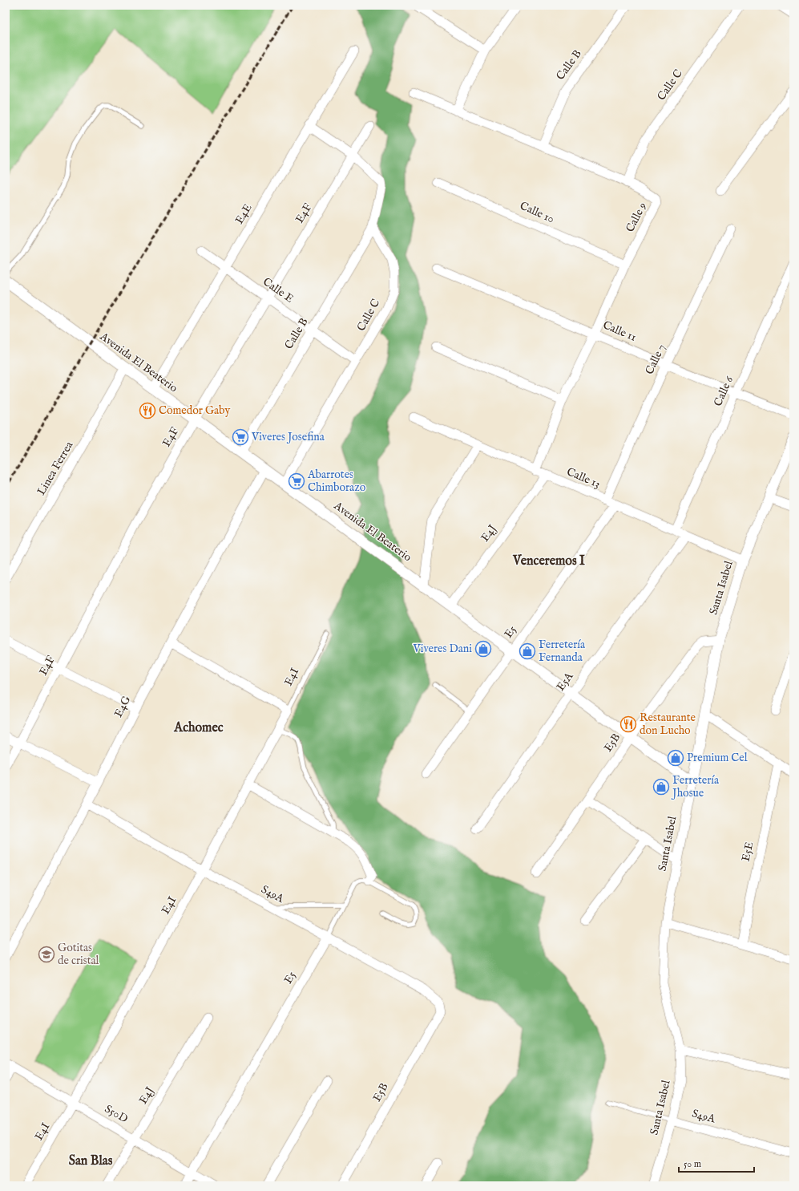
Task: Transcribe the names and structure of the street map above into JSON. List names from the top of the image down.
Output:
{
  "streets": {
    "street": [
      "Calle B",
      "Calle C",
      "Calle 10",
      "E4F",
      "E4E",
      "Calle 9",
      "Calle E",
      "Calle 11",
      "Calle 7",
      "Avenida El Beaterio",
      "Calle 6",
      "Linea Ferrea",
      "Calle 13",
      "E4J",
      "Santa Isabel",
      "E5",
      "E4I",
      "E5A",
      "E4G",
      "E5B",
      "E5E",
      "S49A",
      "S50D"
    ]
  },
  "crossings": [
    ["Calle B", "Calle C"],
    ["Calle B", "Calle 9"],
    ["Calle B", "Calle E"],
    ["Calle B", "Avenida El Beaterio"],
    ["Calle C", "Calle 9"],
    ["Calle C", "Calle E"],
    ["Calle C", "Avenida El Beaterio"],
    ["Calle 10", "Calle 9"],
    ["E4F", "Calle E"],
    ["E4F", "Avenida El Beaterio"],
    ["E4E", "Calle E"],
    ["E4E", "Avenida El Beaterio"],
    ["Calle 9", "Calle 11"],
    ["Calle 9", "Calle 13"],
    ["Calle 11", "Calle 7"],
    ["Calle 11", "Calle 6"],
    ["Calle 7", "Calle 13"],
    ["Avenida El Beaterio", "Linea Ferrea"],
    ["Avenida El Beaterio", "E4J"],
    ["Avenida El Beaterio", "Santa Isabel"],
    ["Avenida El Beaterio", "E5"],
    ["Avenida El Beaterio", "E5A"],
    ["Avenida El Beaterio", "E4G"],
    ["Avenida El Beaterio", "E5B"],
    ["Calle 6", "Calle 13"],
    ["Calle 13", "E4J"],
    ["Calle 13", "Santa Isabel"],
    ["Calle 13", "E5"],
    ["Calle 13", "E5A"],
    ["E4J", "S50D"],
    ["Santa Isabel", "E5B"],
    ["Santa Isabel", "S49A"],
    ["E5", "S49A"],
    ["E5", "S50D"],
    ["E4I", "S49A"],
    ["E4I", "S50D"],
    ["E4G", "S49A"],
    ["E5B", "S49A"]
  ],
  "districts": ["Venceremos I", "Achomec", "San Blas"],
  "places": {
    "restaurant": ["Comedor Gaby", "Restaurante don Lucho"],
    "supermarket": ["Viveres Josefina", "Abarrotes Chimborazo"],
    "shop": [
      "Viveres Dani",
      "Ferretería Fernanda",
      "Premium Cel",
      "Ferretería Jhosue"
    ],
    "school or university": ["Gotitas de cristal"]
  },
  "scale_bar": "50 m"
}
